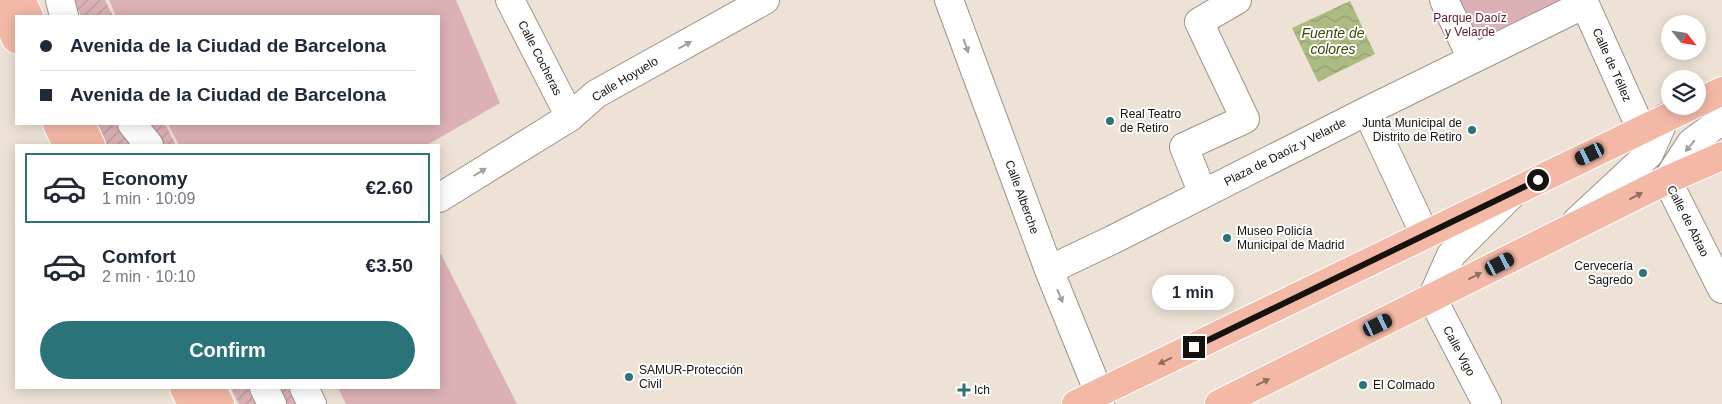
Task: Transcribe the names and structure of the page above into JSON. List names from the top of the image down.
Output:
{
  "streets": {
    "street": [
      "Calle Cocheras",
      "Calle de Téllez",
      "Calle Hoyuelo",
      "Plaza de Daoíz y Velarde",
      "Calle Alberche",
      "Calle de Abtao",
      "Calle Vigo"
    ]
  },
  "crossings": [
    ["Calle Cocheras", "Calle Hoyuelo"],
    ["Calle de Téllez", "Plaza de Daoíz y Velarde"],
    ["Plaza de Daoíz y Velarde", "Calle Alberche"]
  ],
  "one_way": ["Calle Hoyuelo", "Calle Alberche"],
  "water": ["Fuente de colores"],
  "parks": ["Parque Daoíz y Velarde"],
  "places": {
    "other": [
      "Real Teatro de Retiro",
      "Junta Municipal de Distrito de Retiro",
      "Museo Policía Municipal de Madrid",
      "Cervecería Sagredo",
      "SAMUR-Protección Civil",
      "El Colmado"
    ],
    "health": ["Ich"]
  },
  "north": "bottom right",
  "page": {
    "banner": ["Avenida de la Ciudad de Barcelona", "Avenida de la Ciudad de Barcelona"],
    "list": [
      {
        "name": "Economy",
        "note": "1 min · 10:09",
        "value": "€2.60"
      },
      {
        "name": "Comfort",
        "note": "2 min · 10:10",
        "value": "€3.50"
      }
    ],
    "bubble": "1 min",
    "buttons": "Confirm"
  }
}
